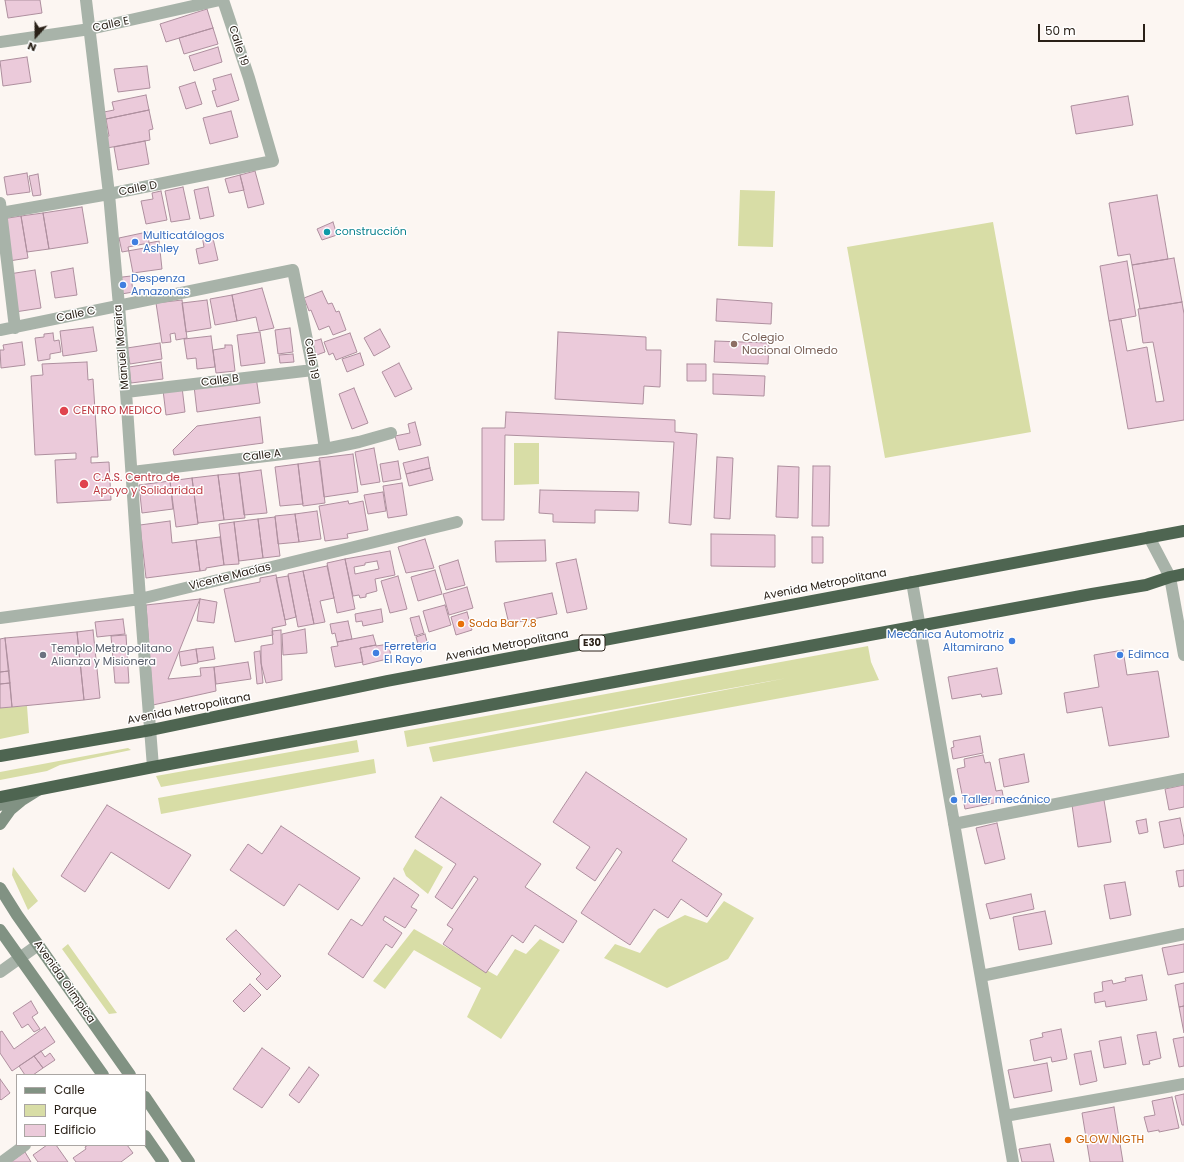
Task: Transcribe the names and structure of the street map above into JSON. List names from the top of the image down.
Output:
{
  "streets": {
    "highway": ["Avenida Metropolitana", "E30"],
    "street": [
      "Calle E",
      "Calle 19",
      "Calle D",
      "Calle C",
      "Manuel Moreira",
      "Calle B",
      "Calle A",
      "Vicente Macías",
      "Avenida Olimpica"
    ]
  },
  "crossings": [
    ["Calle E", "Manuel Moreira"],
    ["Calle 19", "Calle D"],
    ["Calle 19", "Calle C"],
    ["Calle 19", "Calle B"],
    ["Calle 19", "Calle A"],
    ["Calle D", "Manuel Moreira"],
    ["Calle C", "Manuel Moreira"],
    ["Manuel Moreira", "Calle B"],
    ["Manuel Moreira", "Calle A"],
    ["Manuel Moreira", "Vicente Macías"],
    ["Manuel Moreira", "Avenida Metropolitana"]
  ],
  "places": [
    "construcción",
    "Multicatálogos Ashley",
    "Despenza Amazonas",
    "Colegio Nacional Olmedo",
    "CENTRO MEDICO",
    "C.A.S. Centro de Apoyo y Solidaridad",
    "Soda Bar 7.8",
    "Mecánica Automotriz Altamirano",
    "Ferretería El Rayo",
    "Templo Metropolitano Alianza y Misionera",
    "Edimca",
    "Taller mecánico",
    "GLOW NIGTH"
  ],
  "legend": ["Calle", "Parque", "Edificio"],
  "scale_bar": "50 m",
  "north": "bottom"
}
